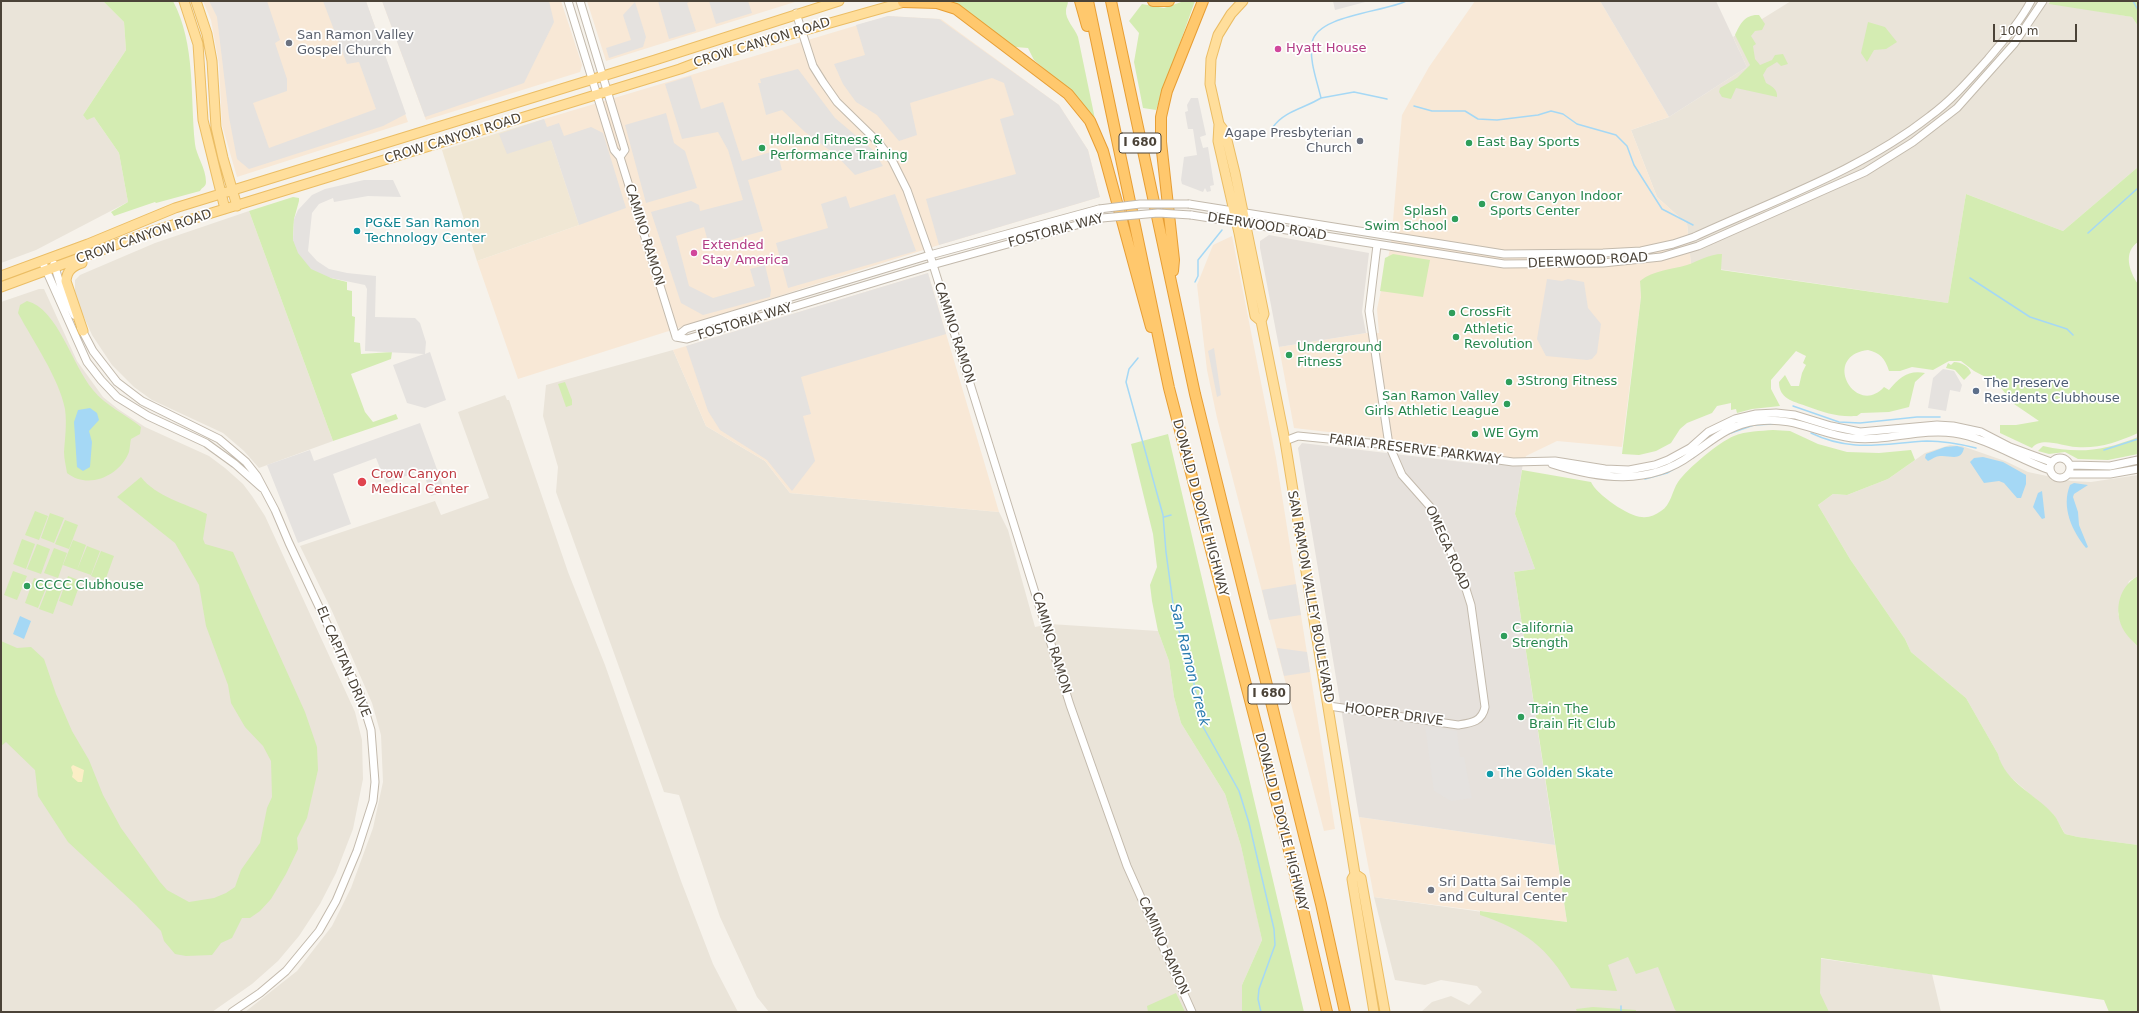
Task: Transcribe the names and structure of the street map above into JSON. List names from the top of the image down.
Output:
{
  "streets": {
    "highway": ["I 680", "DONALD D DOYLE HIGHWAY"],
    "main road": ["CROW CANYON ROAD", "SAN RAMON VALLEY BOULEVARD"],
    "street": [
      "DEERWOOD ROAD",
      "FOSTORIA WAY",
      "CAMINO RAMON",
      "FARIA PRESERVE PARKWAY",
      "OMEGA ROAD",
      "EL CAPITAN DRIVE",
      "HOOPER DRIVE"
    ]
  },
  "crossings": [
    ["CROW CANYON ROAD", "CAMINO RAMON"],
    ["CROW CANYON ROAD", "EL CAPITAN DRIVE"],
    ["DEERWOOD ROAD", "FOSTORIA WAY"],
    ["DEERWOOD ROAD", "OMEGA ROAD"],
    ["DEERWOOD ROAD", "SAN RAMON VALLEY BOULEVARD"],
    ["FOSTORIA WAY", "CAMINO RAMON"],
    ["FARIA PRESERVE PARKWAY", "OMEGA ROAD"],
    ["FARIA PRESERVE PARKWAY", "SAN RAMON VALLEY BOULEVARD"],
    ["OMEGA ROAD", "HOOPER DRIVE"],
    ["SAN RAMON VALLEY BOULEVARD", "HOOPER DRIVE"]
  ],
  "water": ["San Ramon Creek"],
  "places": [
    "San Ramon Valley Gospel Church",
    "Hyatt House",
    "Agape Presbyterian Church",
    "East Bay Sports",
    "Holland Fitness & Performance Training",
    "Crow Canyon Indoor Sports Center",
    "Splash Swim School",
    "PG&E San Ramon Technology Center",
    "Extended Stay America",
    "CrossFit",
    "Athletic Revolution",
    "Underground Fitness",
    "3Strong Fitness",
    "The Preserve Residents Clubhouse",
    "San Ramon Valley Girls Athletic League",
    "WE Gym",
    "Crow Canyon Medical Center",
    "CCCC Clubhouse",
    "California Strength",
    "Train The Brain Fit Club",
    "The Golden Skate",
    "Sri Datta Sai Temple and Cultural Center"
  ],
  "scale_bar": "100 m"
}
